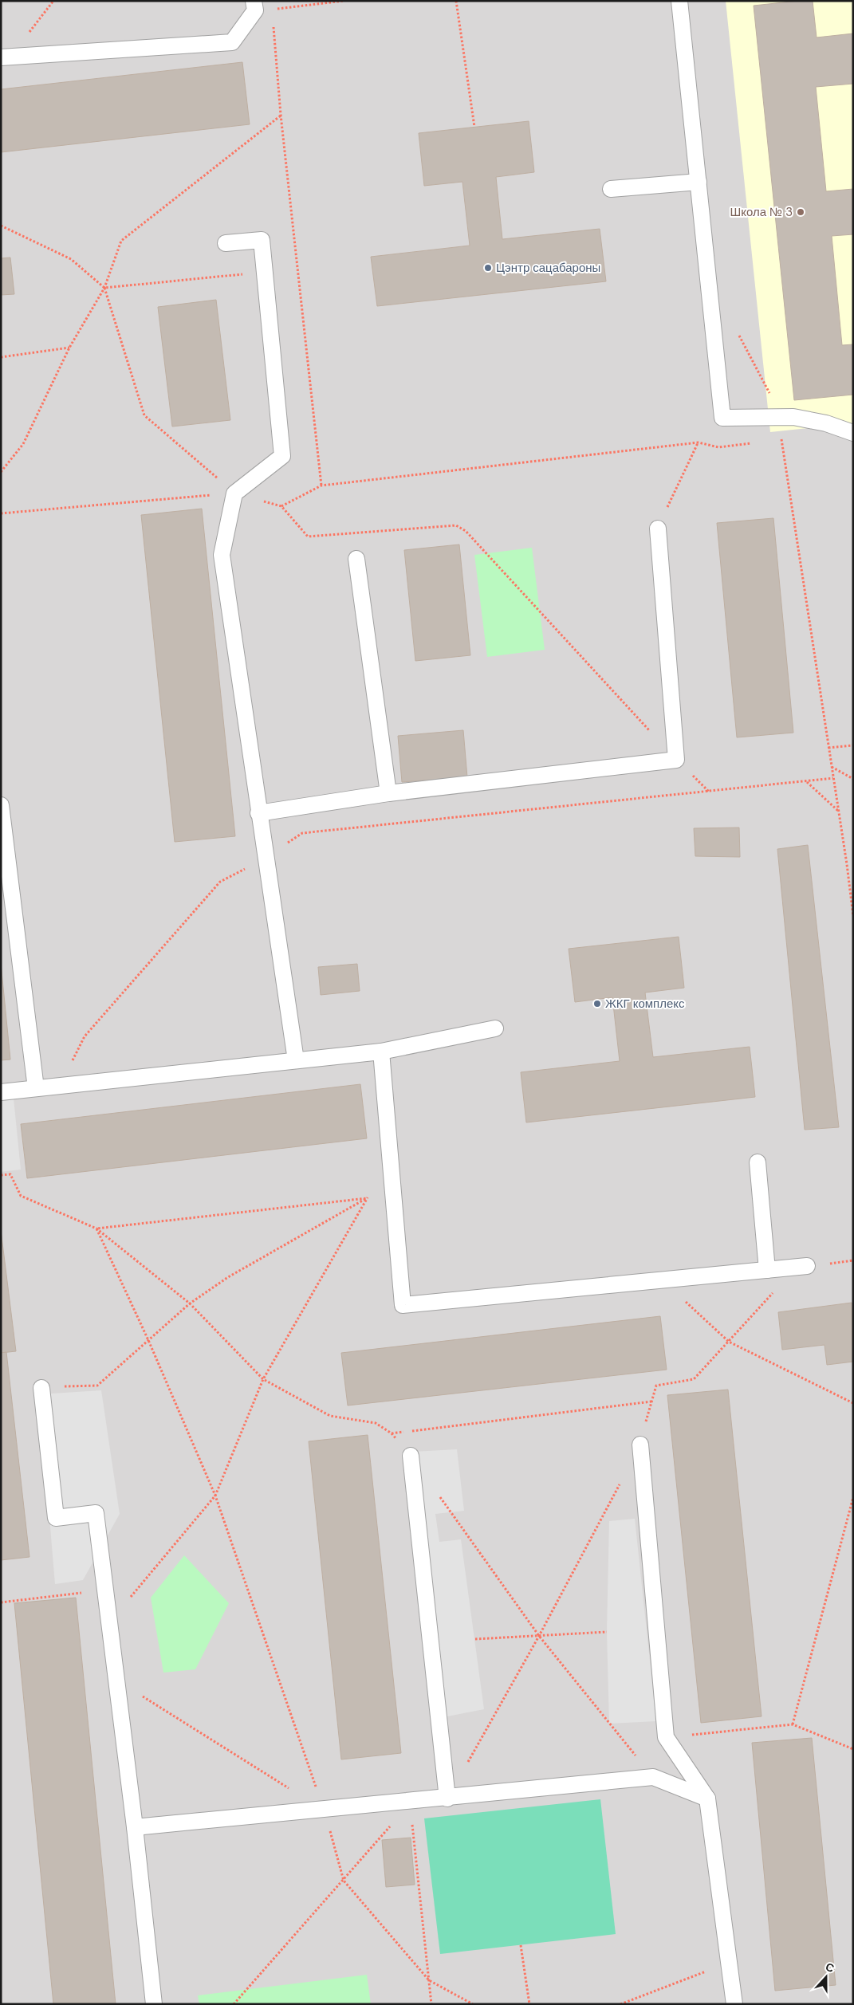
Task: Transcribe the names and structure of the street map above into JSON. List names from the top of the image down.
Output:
{
  "places": ["Школа № 3", "Цэнтр сацабароны", "ЖКГ комплекс"],
  "north": "top"
}
